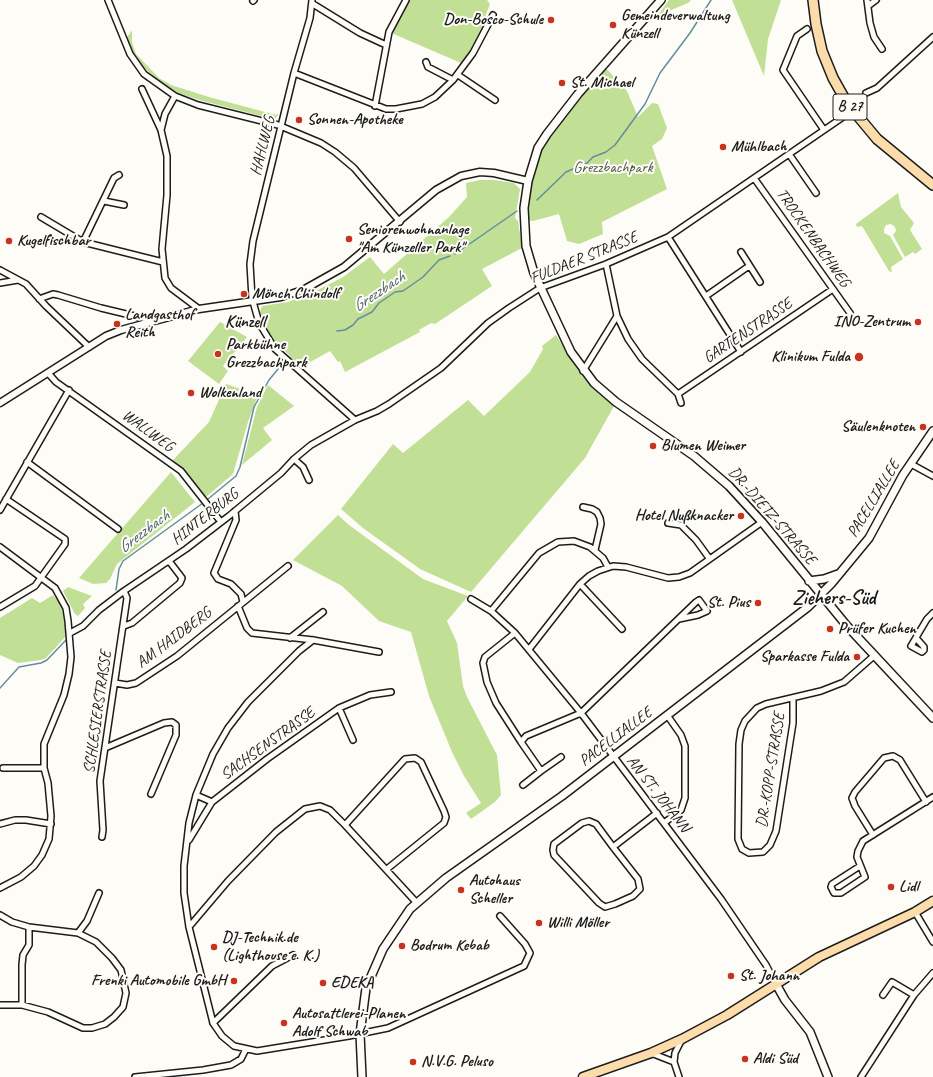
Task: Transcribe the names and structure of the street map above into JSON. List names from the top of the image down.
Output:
{
  "streets": {
    "highway": ["B 27"],
    "main road": ["PACELLIALLEE", "DR.-DIETZ-STRASSE"],
    "street": [
      "HAHLWEG",
      "TROCKENBACHWEG",
      "FULDAER STRASSE",
      "GARTENSTRASSE",
      "WALLWEG",
      "HINTERBURG",
      "AM HAIDBERG",
      "SCHLESIERSTRASSE",
      "SACHSENSTRASSE",
      "DR.-KOPP-STRASSE",
      "AN ST. JOHANN"
    ]
  },
  "crossings": [
    ["HAHLWEG", "FULDAER STRASSE"],
    ["HAHLWEG", "HINTERBURG"],
    ["TROCKENBACHWEG", "FULDAER STRASSE"],
    ["TROCKENBACHWEG", "GARTENSTRASSE"],
    ["FULDAER STRASSE", "DR.-DIETZ-STRASSE"],
    ["FULDAER STRASSE", "HINTERBURG"],
    ["WALLWEG", "HINTERBURG"],
    ["PACELLIALLEE", "DR.-DIETZ-STRASSE"],
    ["PACELLIALLEE", "AN ST. JOHANN"],
    ["DR.-DIETZ-STRASSE", "DR.-KOPP-STRASSE"],
    ["HINTERBURG", "SCHLESIERSTRASSE"],
    ["AM HAIDBERG", "SCHLESIERSTRASSE"]
  ],
  "districts": ["Künzell", "Ziehers-Süd"],
  "water": ["Grezzbach"],
  "parks": ["Grezzbachpark"],
  "places": [
    "Don-Bosco-Schule",
    "Gemeindeverwaltung Künzell",
    "St. Michael",
    "Sonnen-Apotheke",
    "Mühlbach",
    "Seniorenwohnanlage \"Am Künzeller Park\"",
    "Kugelfischbar",
    "Mönch Chindolf",
    "INO-Zentrum",
    "Landgasthof Reith",
    "Parkbühne Grezzbachpark",
    "Klinikum Fulda",
    "Wolkenland",
    "Säulenknoten",
    "Blumen Weimer",
    "Hotel Nußknacker",
    "St. Pius",
    "Prüfer Kuchen",
    "Sparkasse Fulda",
    "Lidl",
    "Autohaus Scheller",
    "Willi Möller",
    "Bodrum Kebab",
    "DJ-Technik.de (Lighthouse e. K.)",
    "St. Johann",
    "Frenki Automobile GmbH",
    "EDEKA",
    "Autosattlerei-Planen Adolf Schwab",
    "Aldi Süd",
    "N.V.G. Peluso"
  ]
}
